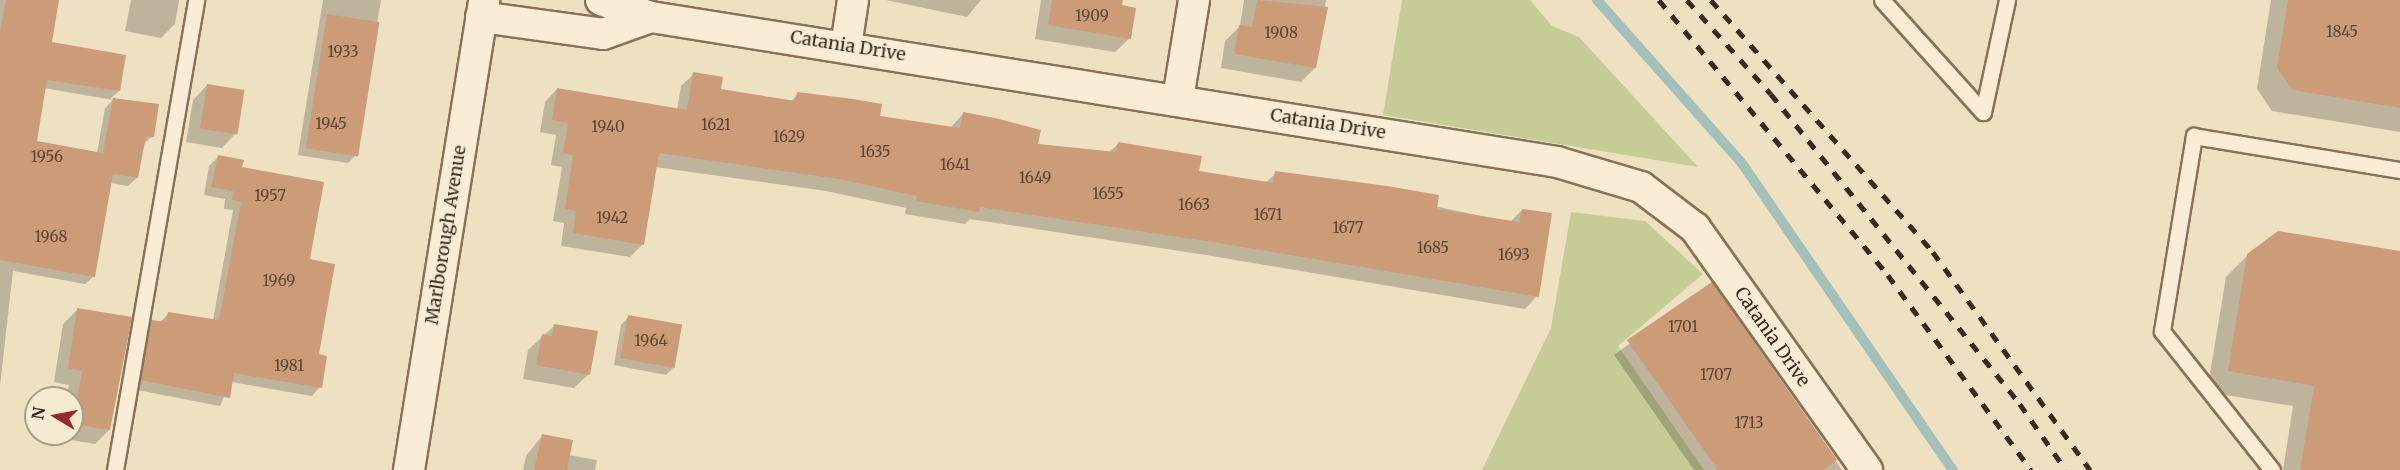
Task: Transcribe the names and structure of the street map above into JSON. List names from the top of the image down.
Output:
{
  "streets": {
    "street": ["Catania Drive", "Marlborough Avenue"]
  },
  "crossings": [
    ["Catania Drive", "Marlborough Avenue"]
  ],
  "house_numbers": [
    "1909",
    "1845",
    "1908",
    "1933",
    "1945",
    "1621",
    "1940",
    "1629",
    "1635",
    "1956",
    "1641",
    "1649",
    "1655",
    "1957",
    "1663",
    "1671",
    "1942",
    "1677",
    "1968",
    "1685",
    "1693",
    "1969",
    "1701",
    "1964",
    "1981",
    "1707",
    "1713"
  ],
  "north": "left"
}
